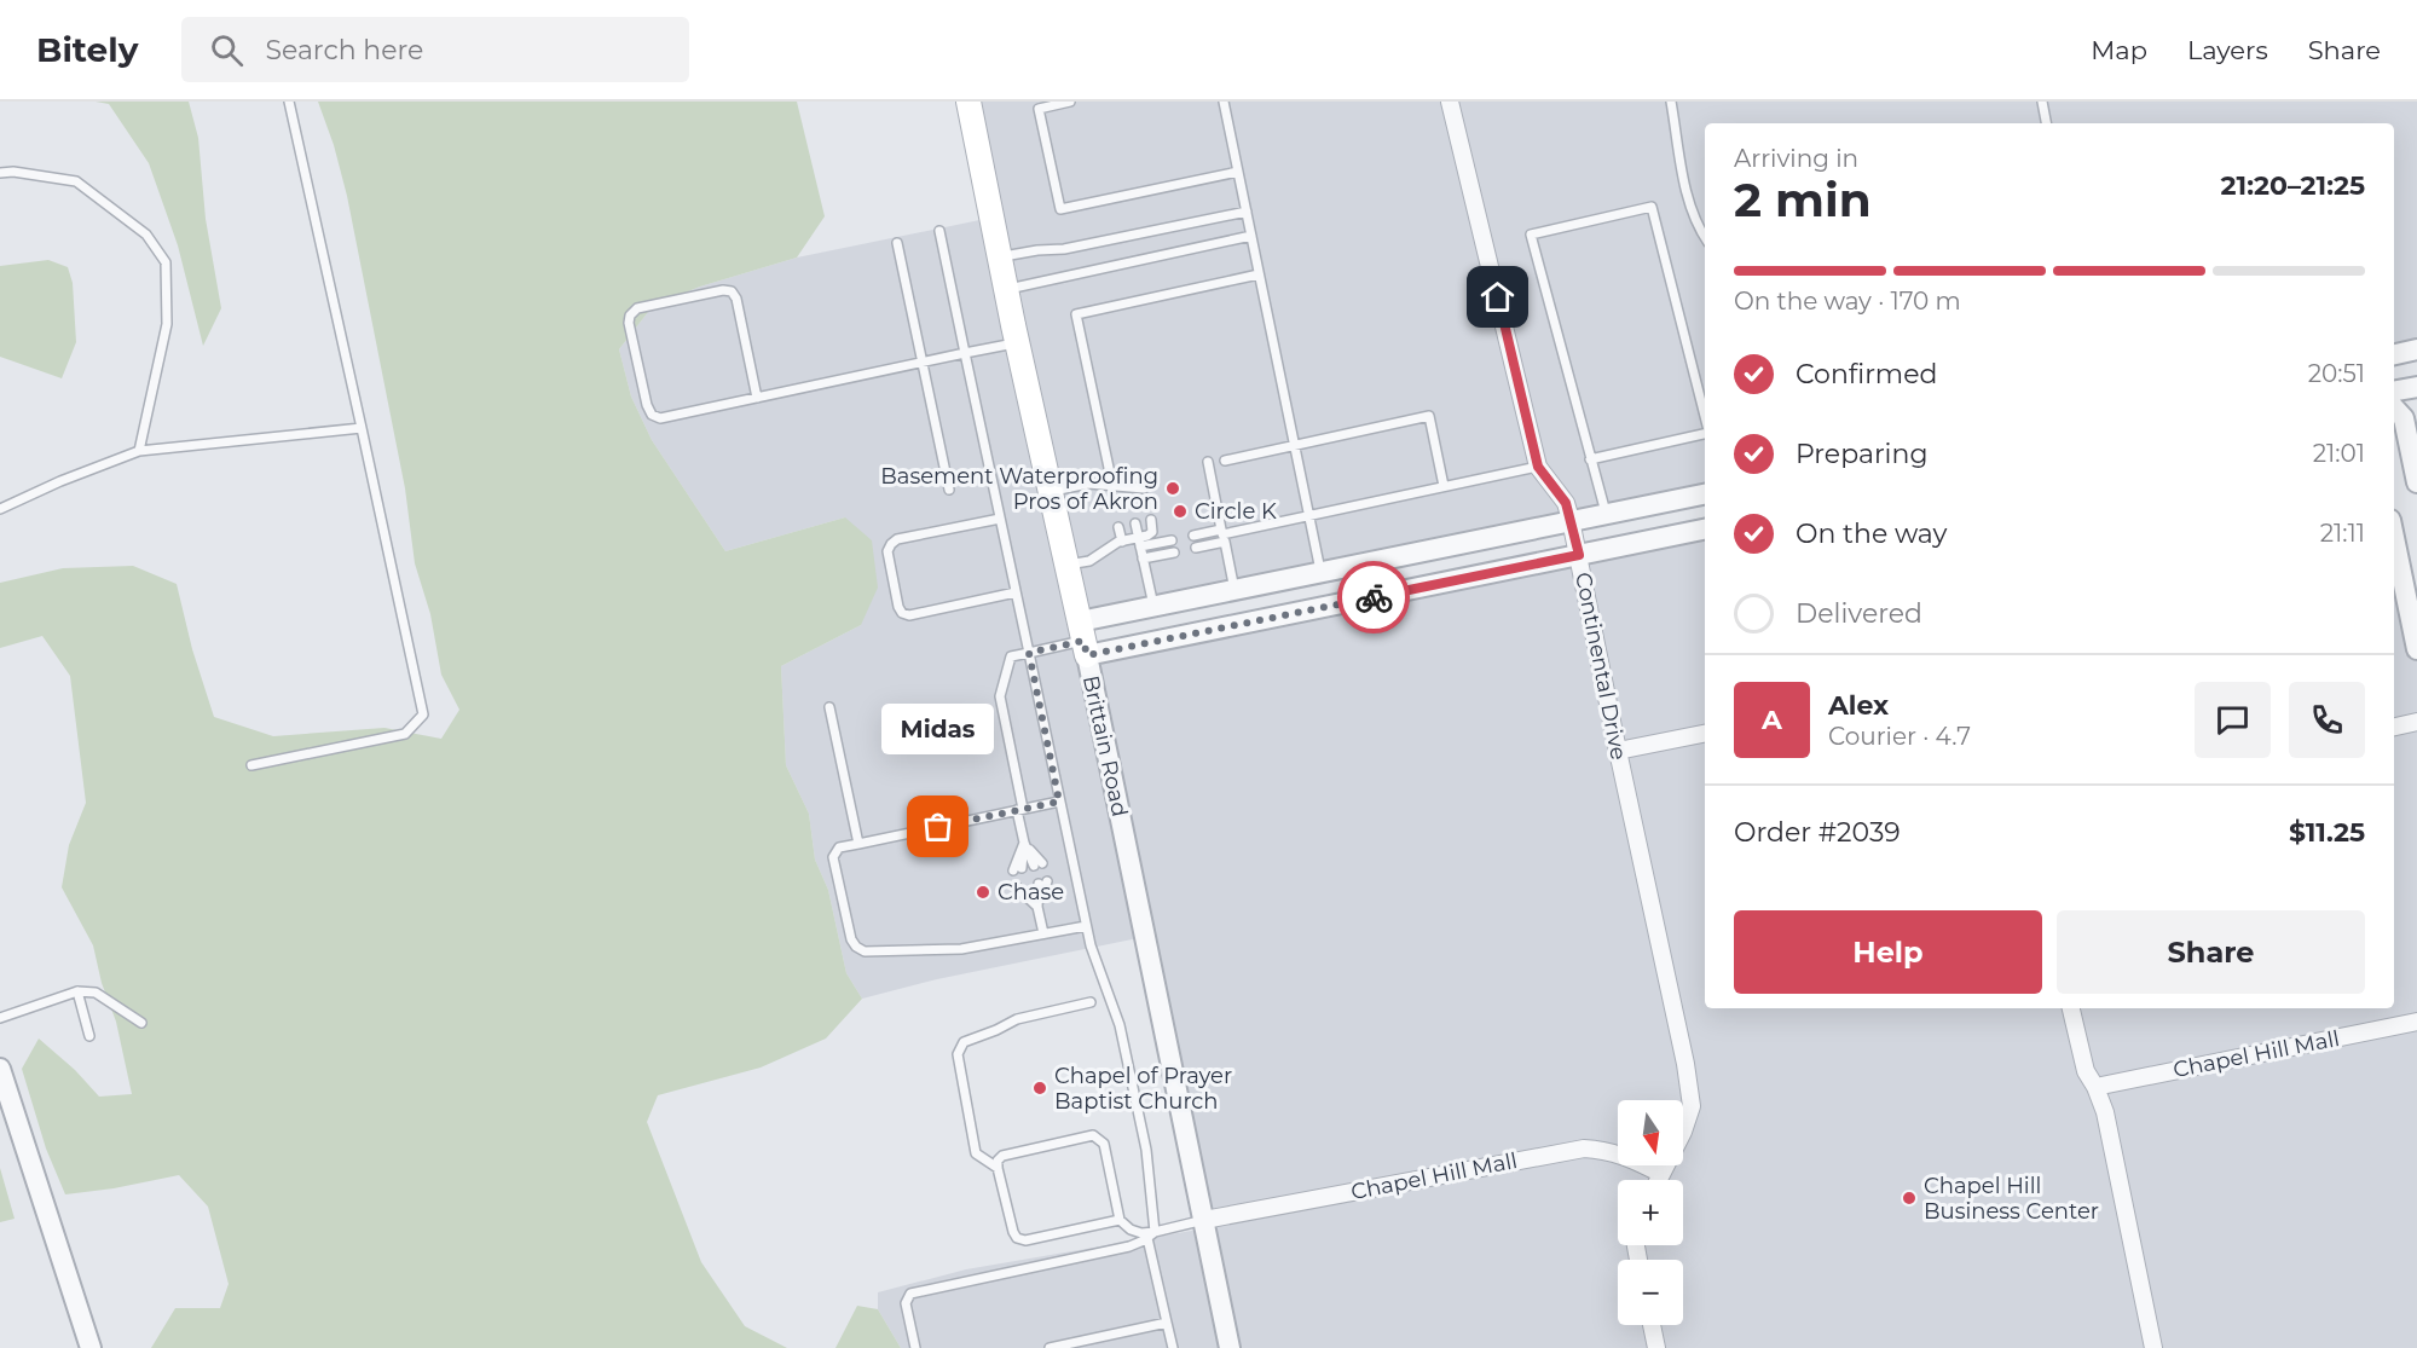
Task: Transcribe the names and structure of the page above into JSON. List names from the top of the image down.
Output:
{
  "streets": {
    "main road": ["Brittain Road"],
    "street": ["Continental Drive", "Chapel Hill Mall"]
  },
  "crossings": [
    ["Continental Drive", "Chapel Hill Mall"],
    ["Brittain Road", "Chapel Hill Mall"]
  ],
  "places": [
    "Basement Waterproofing Pros of Akron",
    "Circle K",
    "Midas",
    "Chase",
    "Chapel of Prayer Baptist Church",
    "Chapel Hill Business Center"
  ],
  "north": "bottom",
  "page": {
    "header": "Bitely",
    "search": "Search here",
    "nav": ["Map", "Layers", "Share"],
    "heading": ["2 min", "Arriving in", "21:20–21:25"],
    "panel": [
      "Alex",
      "Courier · 4.7",
      "Order #2039",
      "$11.25"
    ],
    "bar": "On the way · 170 m",
    "list": [
      ["Confirmed", "20:51"],
      ["Preparing", "21:01"],
      ["On the way", "21:11"],
      "Delivered"
    ],
    "round": "A",
    "bubble": "Midas",
    "buttons": ["Help", "Share"],
    "map_buttons": ["+", "−"]
  }
}
